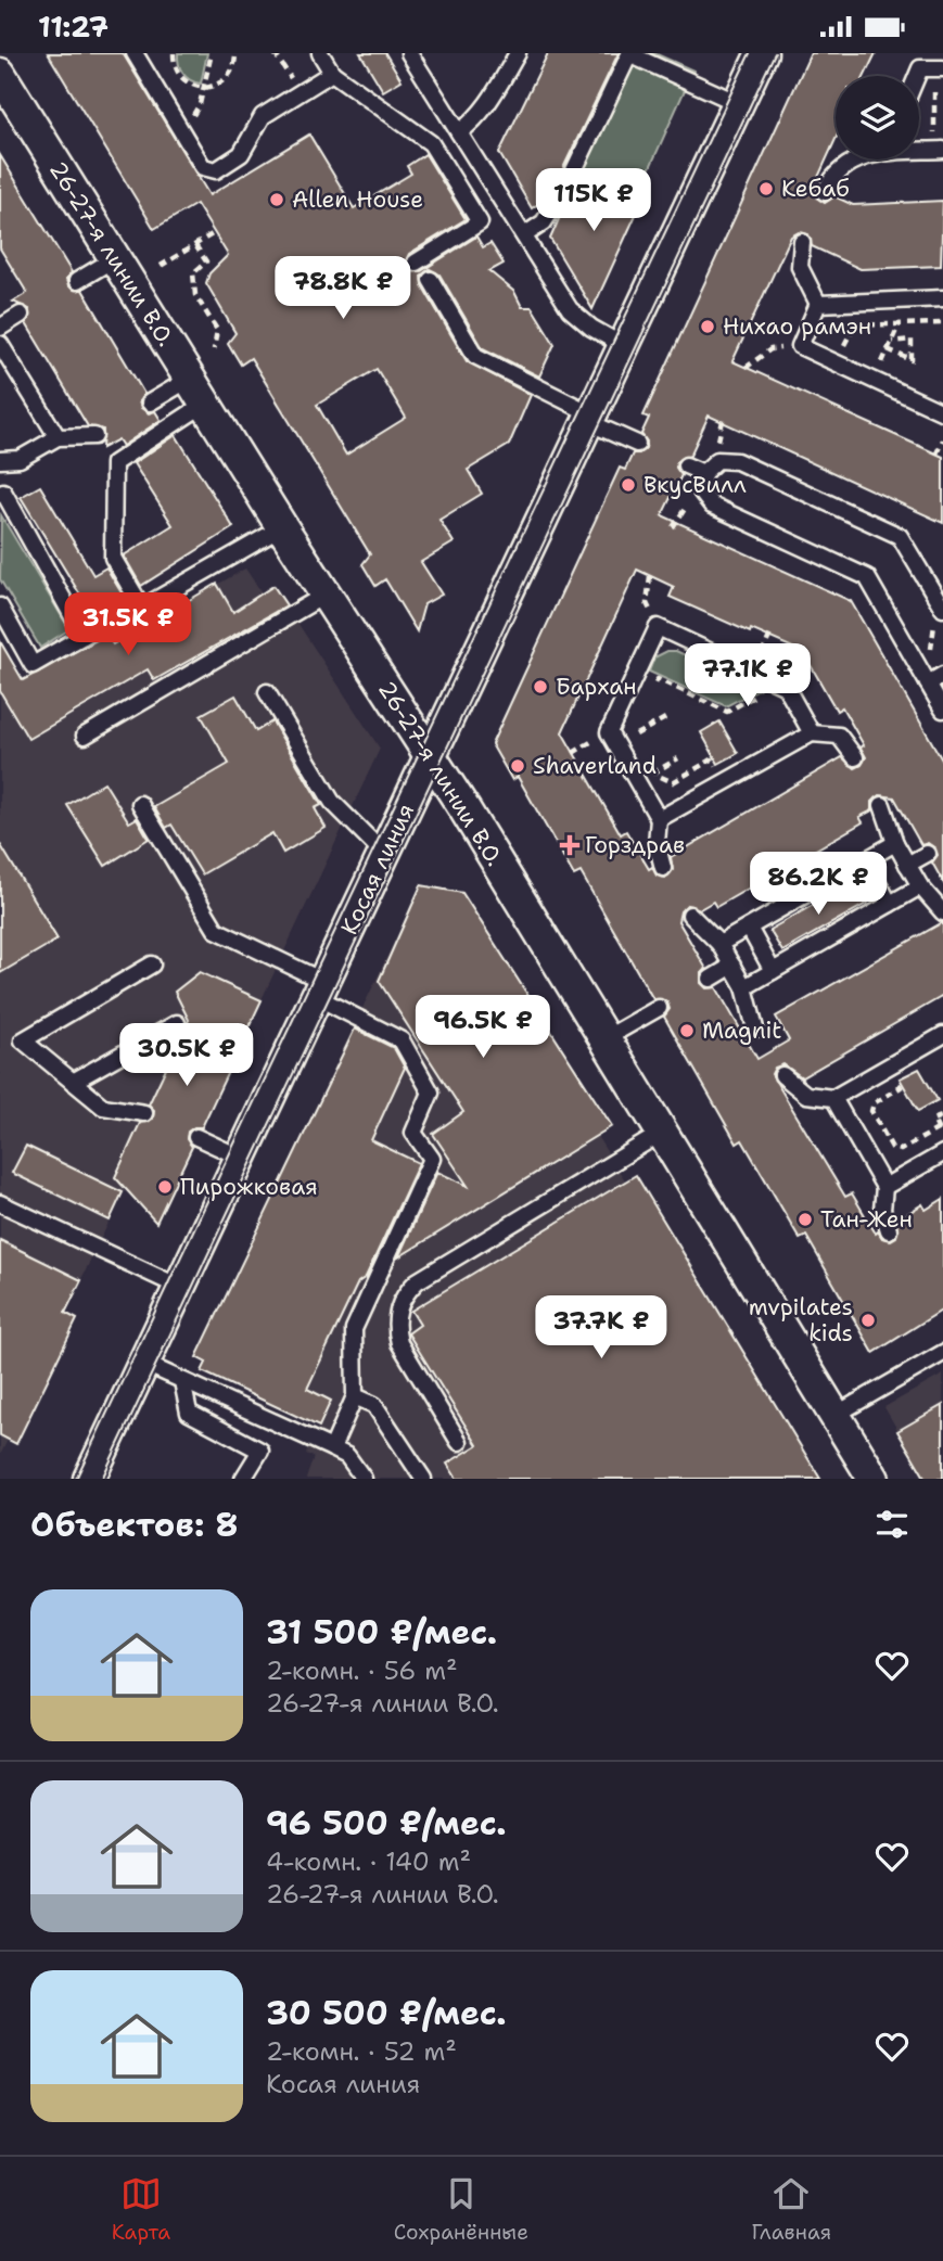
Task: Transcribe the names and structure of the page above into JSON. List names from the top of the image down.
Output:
{
  "streets": {
    "street": ["26-27-я линии В.О.", "Косая линия"]
  },
  "crossings": [
    ["26-27-я линии В.О.", "Косая линия"]
  ],
  "places": {
    "other": [
      "Кебаб",
      "Allen House",
      "Нихао рамэн",
      "ВкусВилл",
      "Бархан",
      "Shaverland",
      "Magnit",
      "Пирожковая",
      "Тан-Жен",
      "mvpilates kids"
    ],
    "health": ["Горздрав"]
  },
  "page": {
    "status": "11:27",
    "price": [
      "115K ₽",
      "78.8K ₽",
      "31.5K ₽",
      "77.1K ₽",
      "86.2K ₽",
      "96.5K ₽",
      "30.5K ₽",
      "37.7K ₽"
    ],
    "heading": "Объектов: 8",
    "list": [
      {
        "name": "31 500 ₽/мес.",
        "note": "2-комн. · 56 m² · 26-27-я линии В.О."
      },
      {
        "name": "96 500 ₽/мес.",
        "note": "4-комн. · 140 m² · 26-27-я линии В.О."
      },
      {
        "name": "30 500 ₽/мес.",
        "note": "2-комн. · 52 m² · Косая линия"
      }
    ],
    "tabs": ["Карта", "Сохранённые", "Главная"]
  }
}
